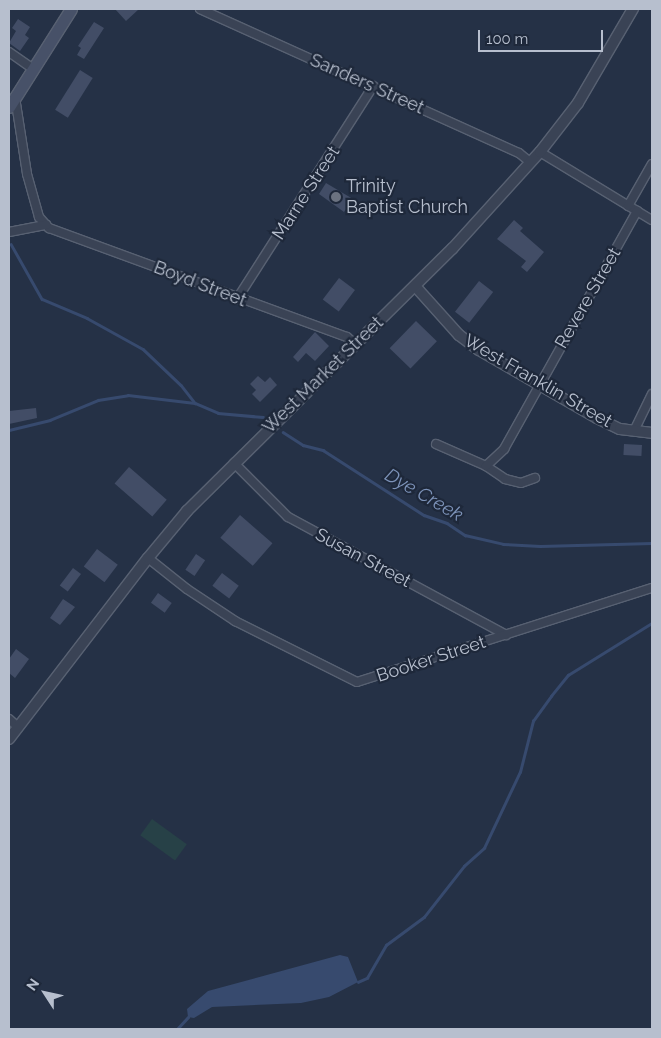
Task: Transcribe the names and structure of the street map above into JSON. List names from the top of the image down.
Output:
{
  "streets": {
    "street": [
      "Sanders Street",
      "Marne Street",
      "Boyd Street",
      "Revere Street",
      "West Market Street",
      "West Franklin Street",
      "Susan Street",
      "Booker Street"
    ]
  },
  "crossings": [
    ["Sanders Street", "Marne Street"],
    ["Sanders Street", "West Market Street"],
    ["Marne Street", "Boyd Street"],
    ["Boyd Street", "West Market Street"],
    ["Revere Street", "West Franklin Street"],
    ["West Market Street", "West Franklin Street"],
    ["West Market Street", "Susan Street"],
    ["West Market Street", "Booker Street"],
    ["Susan Street", "Booker Street"]
  ],
  "water": ["Dye Creek"],
  "places": ["Trinity Baptist Church"],
  "scale_bar": "100 m",
  "north": "top left"
}
